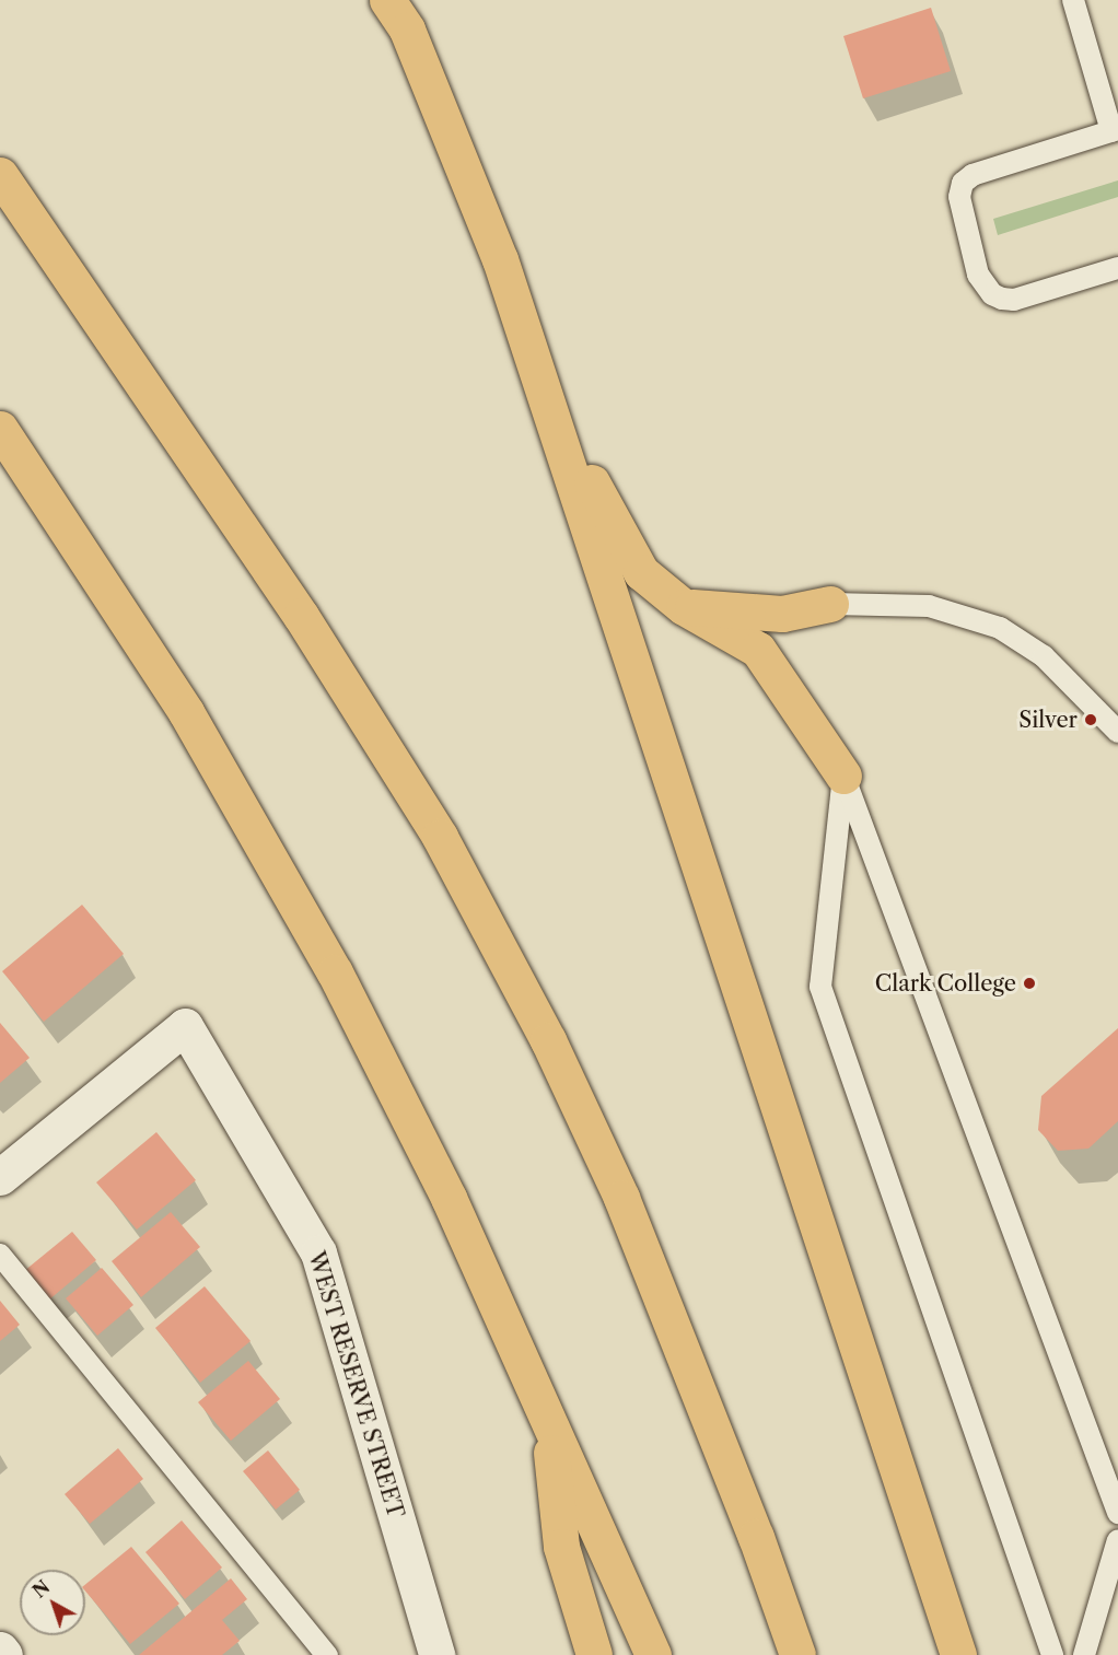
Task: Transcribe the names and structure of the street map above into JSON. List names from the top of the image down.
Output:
{
  "streets": {
    "street": ["WEST RESERVE STREET"]
  },
  "places": ["Silver", "Clark College"],
  "north": "top left"
}
